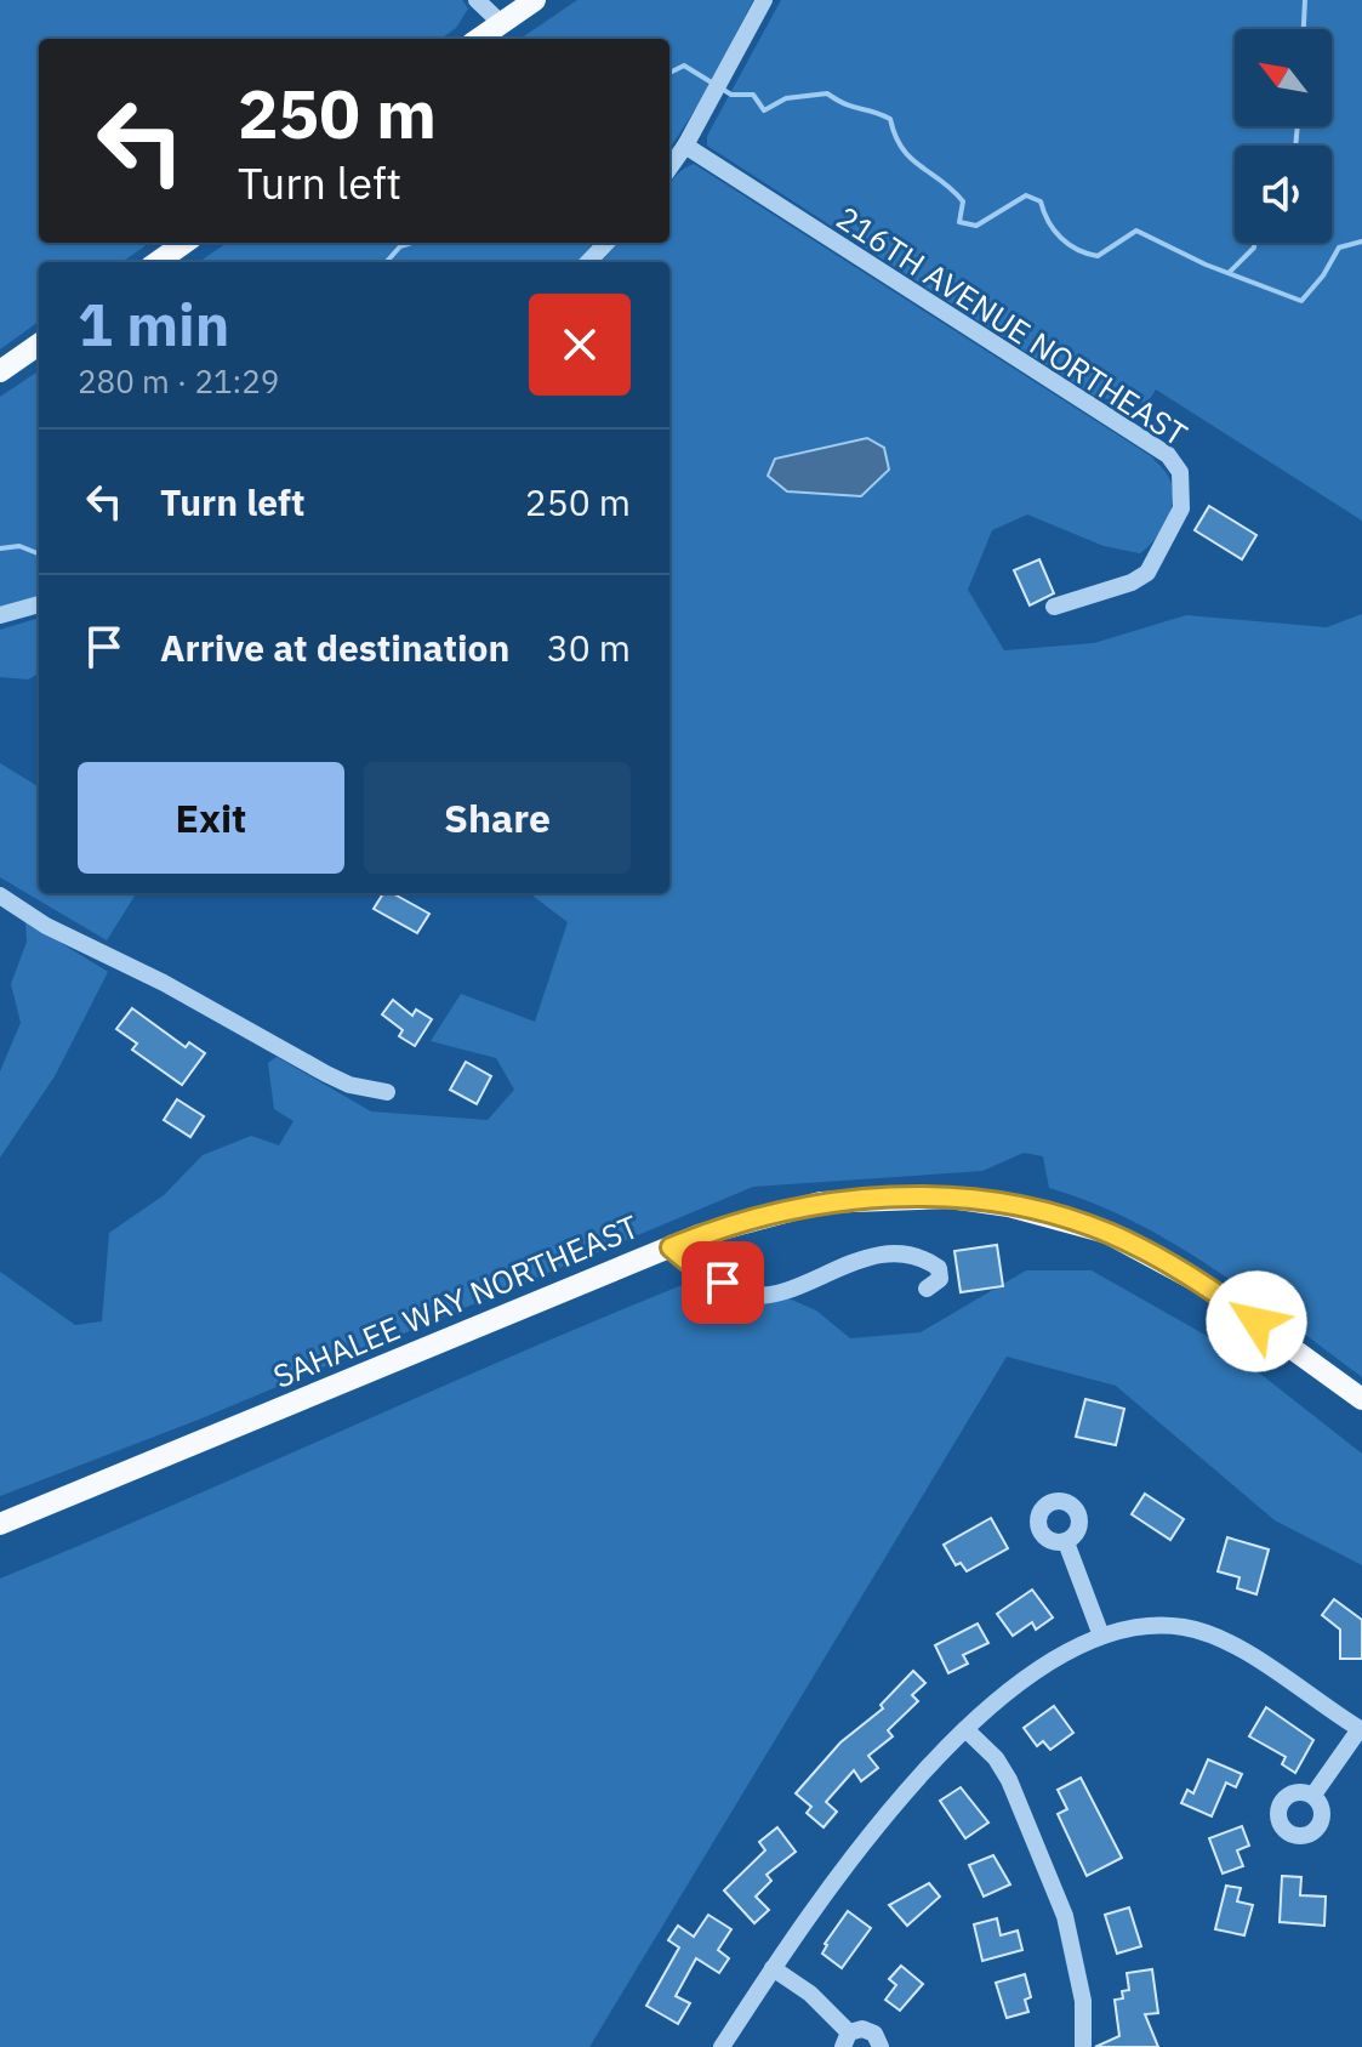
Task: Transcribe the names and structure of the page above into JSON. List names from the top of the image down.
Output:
{
  "streets": {
    "main road": ["SAHALEE WAY NORTHEAST"],
    "street": ["216TH AVENUE NORTHEAST"]
  },
  "north": "top left",
  "page": {
    "turn": ["250 m", "Turn left"],
    "heading": ["1 min", "280 m · 21:29"],
    "list": [
      {
        "name": "Turn left",
        "value": "250 m"
      },
      {
        "name": "Arrive at destination",
        "value": "30 m"
      }
    ],
    "buttons": ["Exit", "Share"]
  }
}
